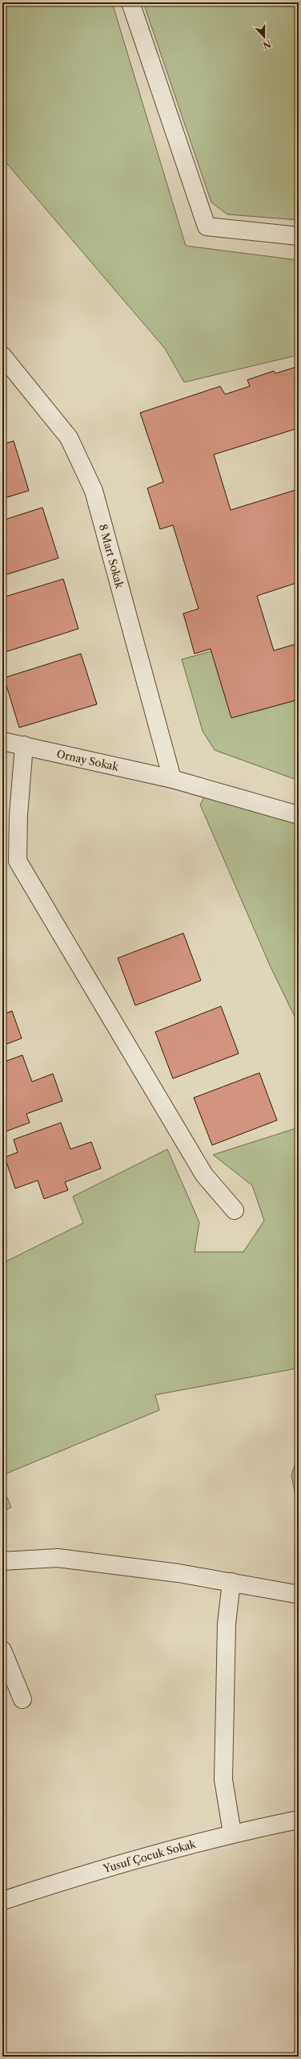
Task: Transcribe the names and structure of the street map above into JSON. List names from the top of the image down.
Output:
{
  "streets": {
    "street": ["8 Mart Sokak", "Ornay Sokak", "Yusuf Çocuk Sokak"]
  },
  "crossings": [
    ["8 Mart Sokak", "Ornay Sokak"]
  ],
  "north": "bottom"
}
